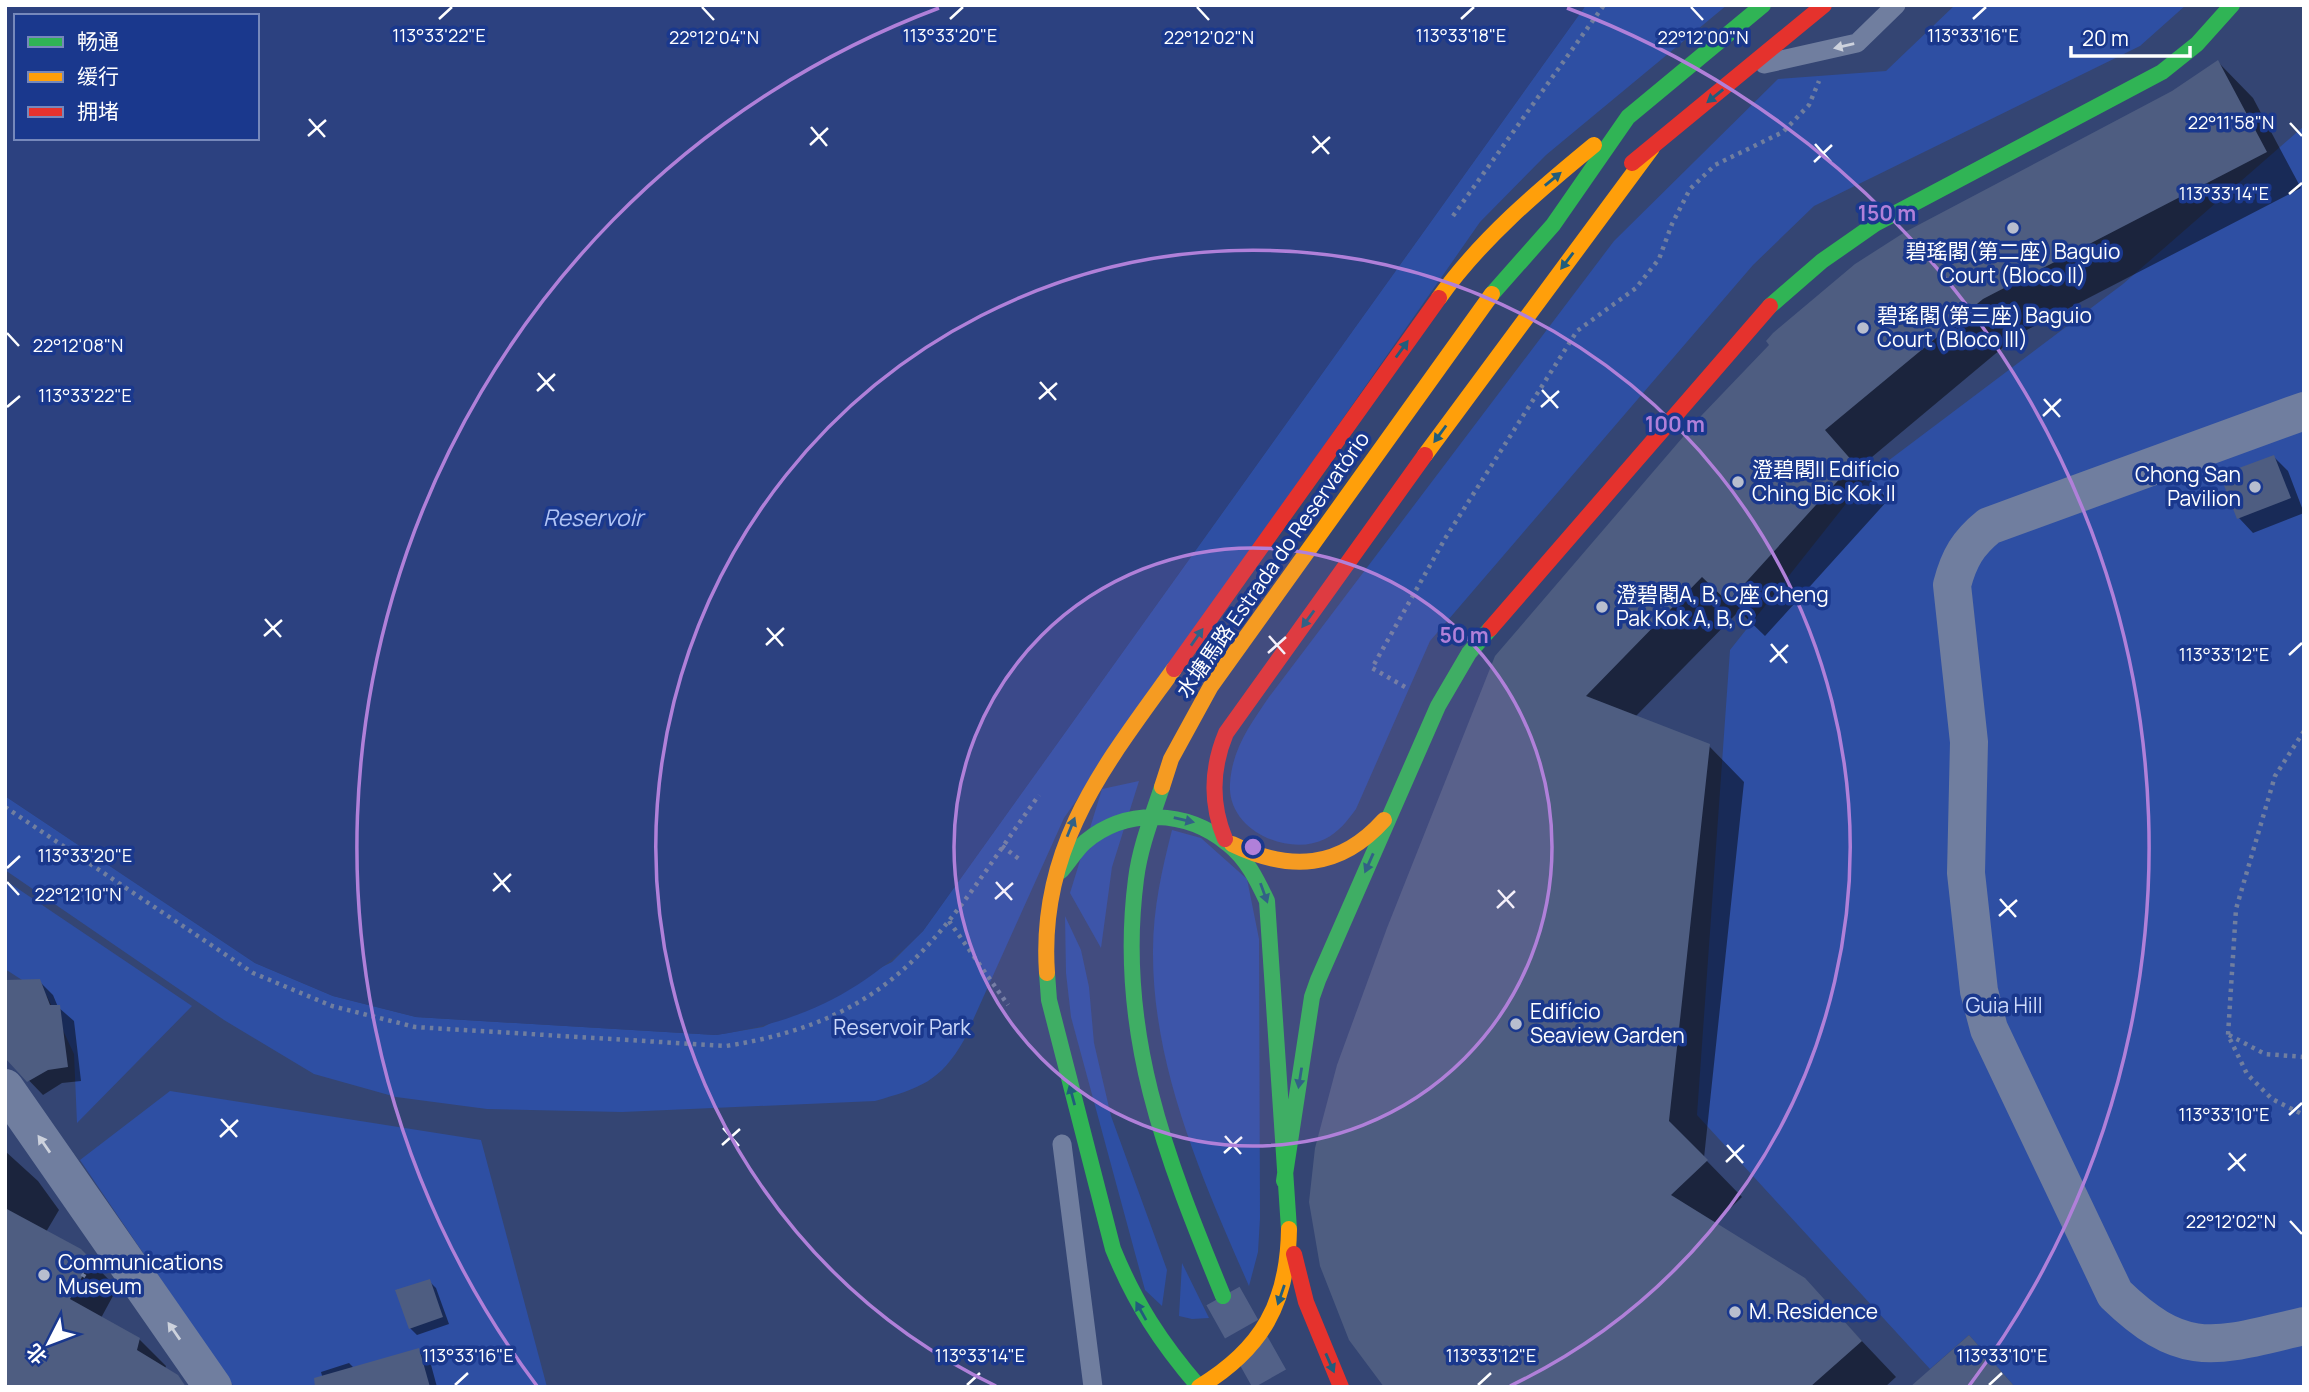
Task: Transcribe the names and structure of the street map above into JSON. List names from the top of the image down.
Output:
{
  "streets": {
    "main road": ["水塘馬路 Estrada do Reservatório"]
  },
  "water": ["Reservoir"],
  "parks": ["Guia Hill", "Reservoir Park"],
  "places": [
    "碧瑤閣(第二座) Baguio Court (Bloco II)",
    "碧瑤閣(第三座) Baguio Court (Bloco III)",
    "澄碧閣II Edifício Ching Bic Kok II",
    "Chong San Pavilion",
    "澄碧閣A, B, C座 Cheng Pak Kok A, B, C",
    "Edifício Seaview Garden",
    "Communications Museum",
    "M. Residence"
  ],
  "legend": ["畅通", "缓行", "拥堵"],
  "scale_bar": "20 m",
  "north": "bottom left",
  "coordinates": [
    "113°33'22\"E",
    "113°33'20\"E",
    "113°33'18\"E",
    "113°33'16\"E",
    "22°12'04\"N",
    "22°12'02\"N",
    "22°12'00\"N",
    "22°11'58\"N",
    "113°33'14\"E",
    "22°12'08\"N",
    "113°33'12\"E",
    "22°12'10\"N",
    "113°33'10\"E"
  ],
  "rings": ["150 m", "100 m", "50 m"]
}
